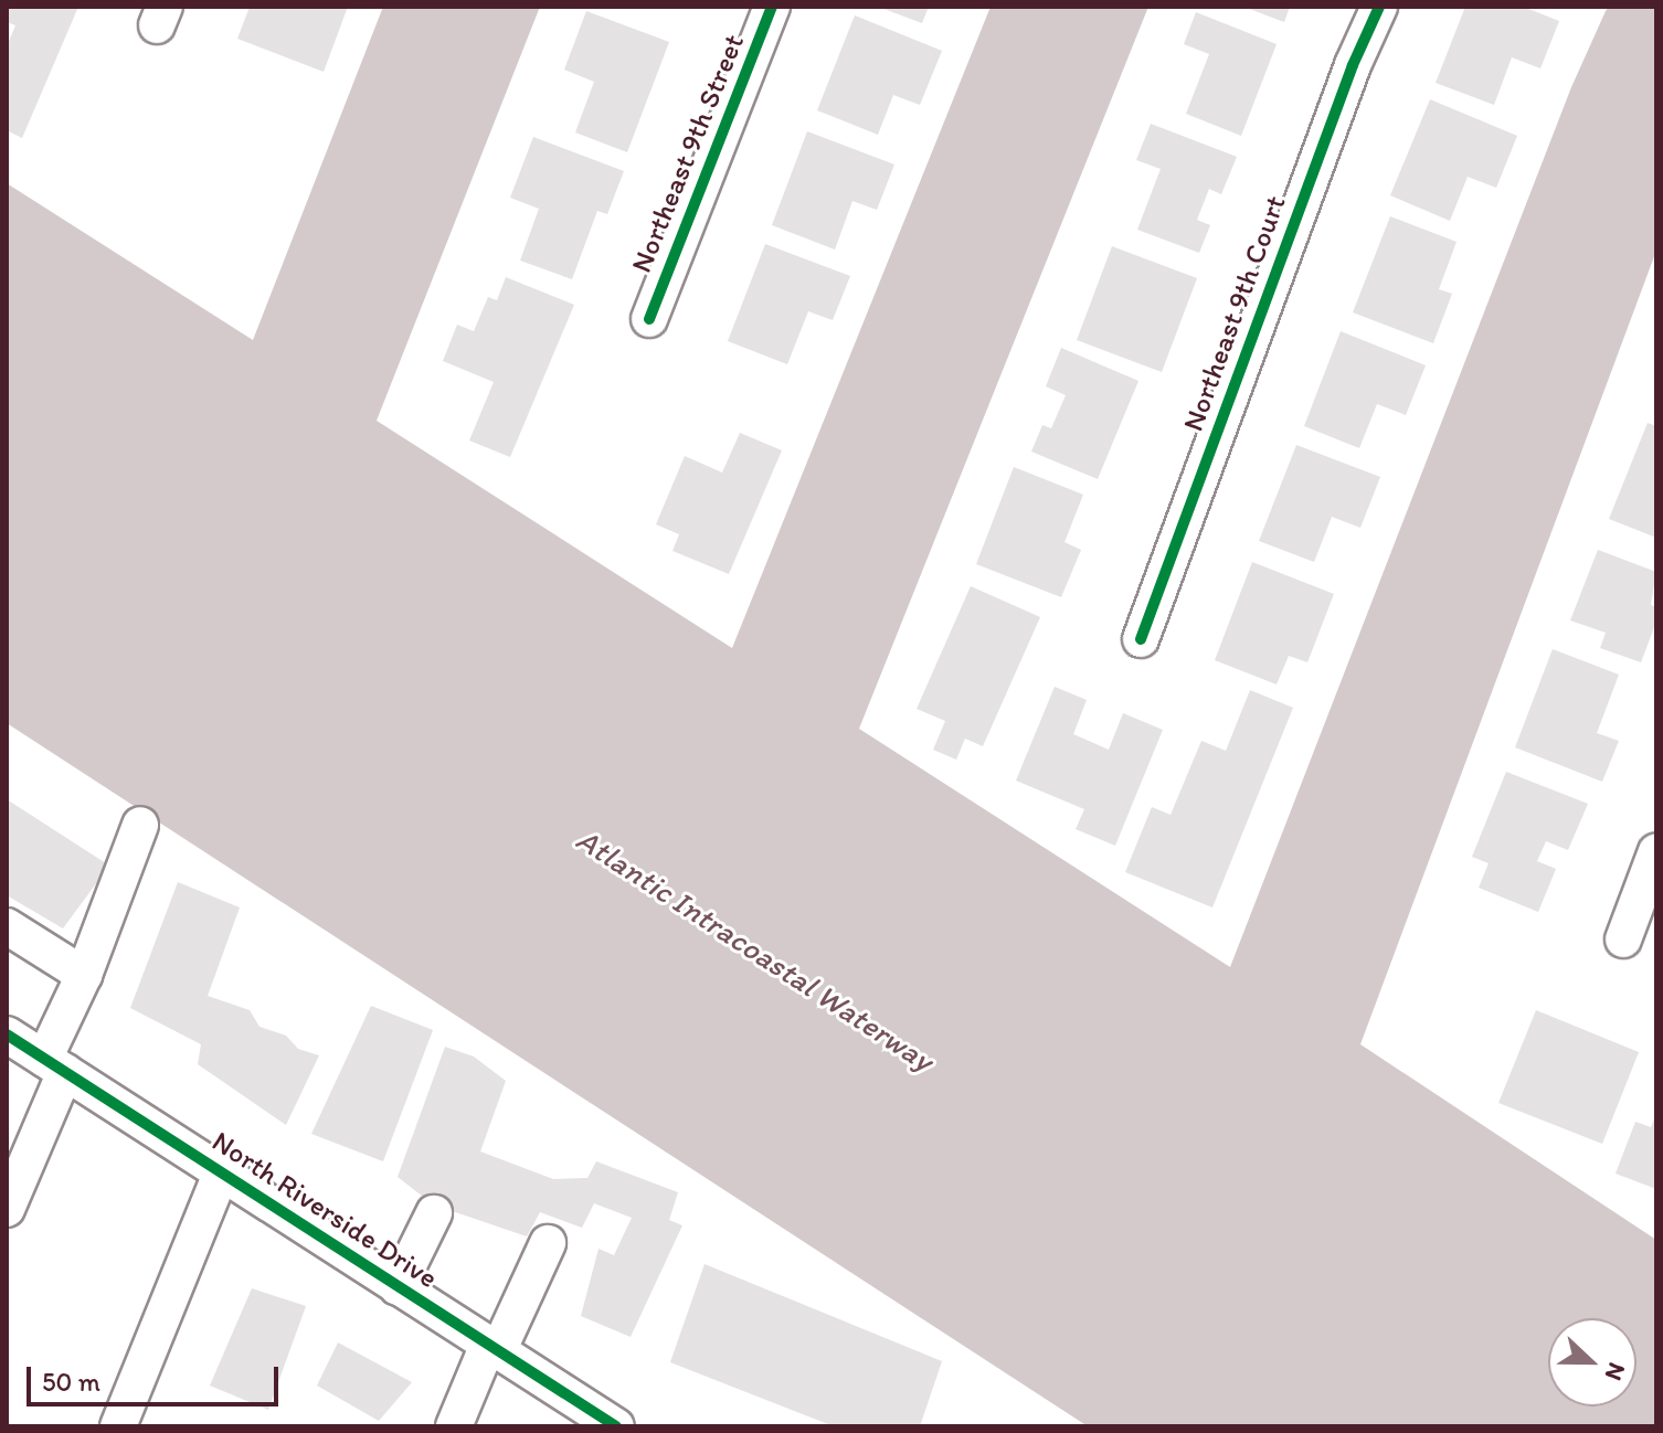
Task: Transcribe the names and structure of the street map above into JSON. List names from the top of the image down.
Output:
{
  "streets": {
    "street": ["Northeast 9th Street", "Northeast 9th Court", "North Riverside Drive"]
  },
  "water": ["Atlantic Intracoastal Waterway"],
  "scale_bar": "50 m",
  "north": "right"
}
